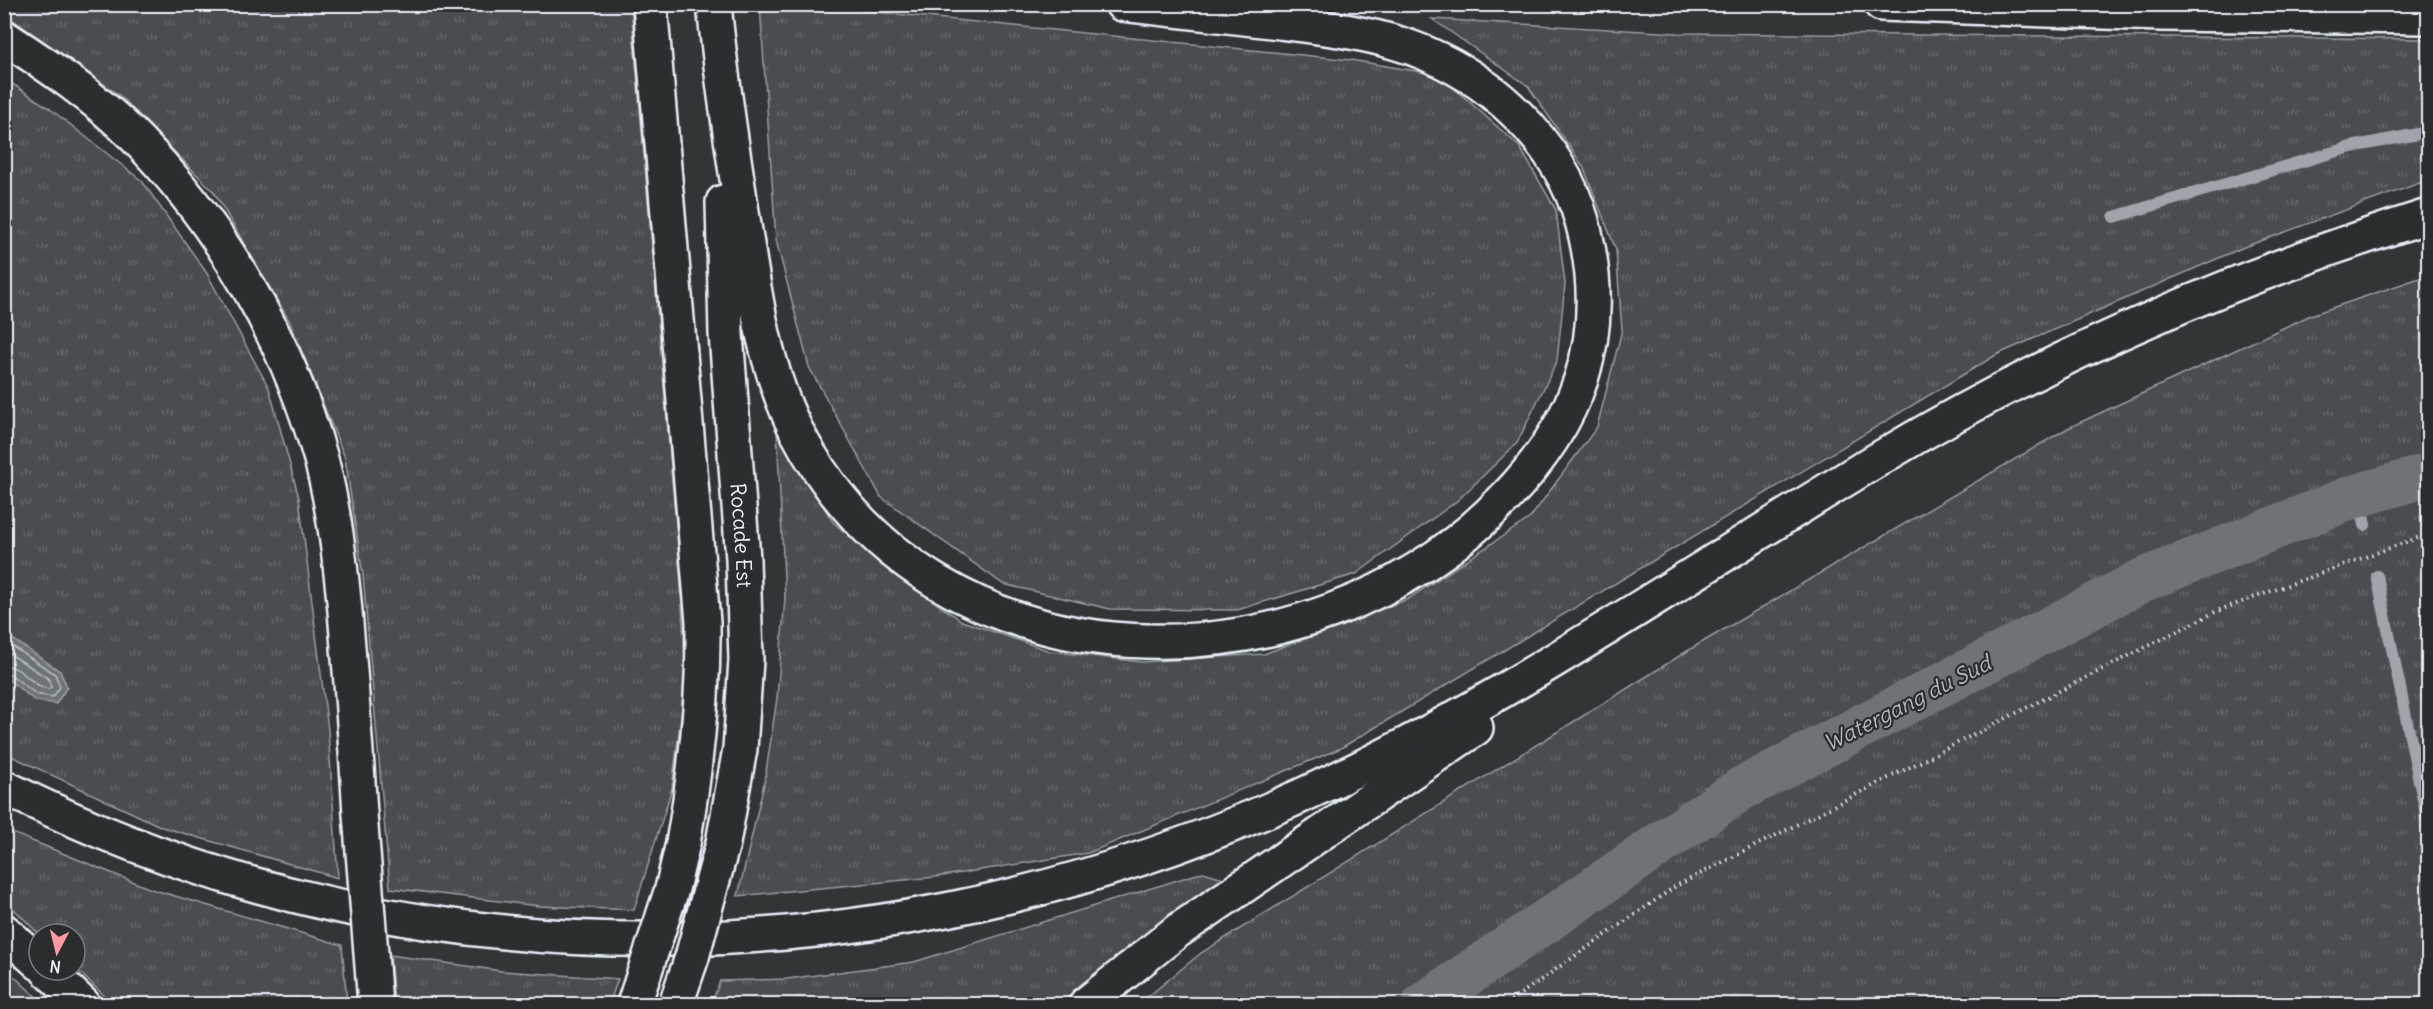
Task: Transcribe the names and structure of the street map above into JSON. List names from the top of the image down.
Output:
{
  "streets": {
    "highway": ["Rocade Est"]
  },
  "water": ["Watergang du Sud"],
  "north": "bottom"
}
